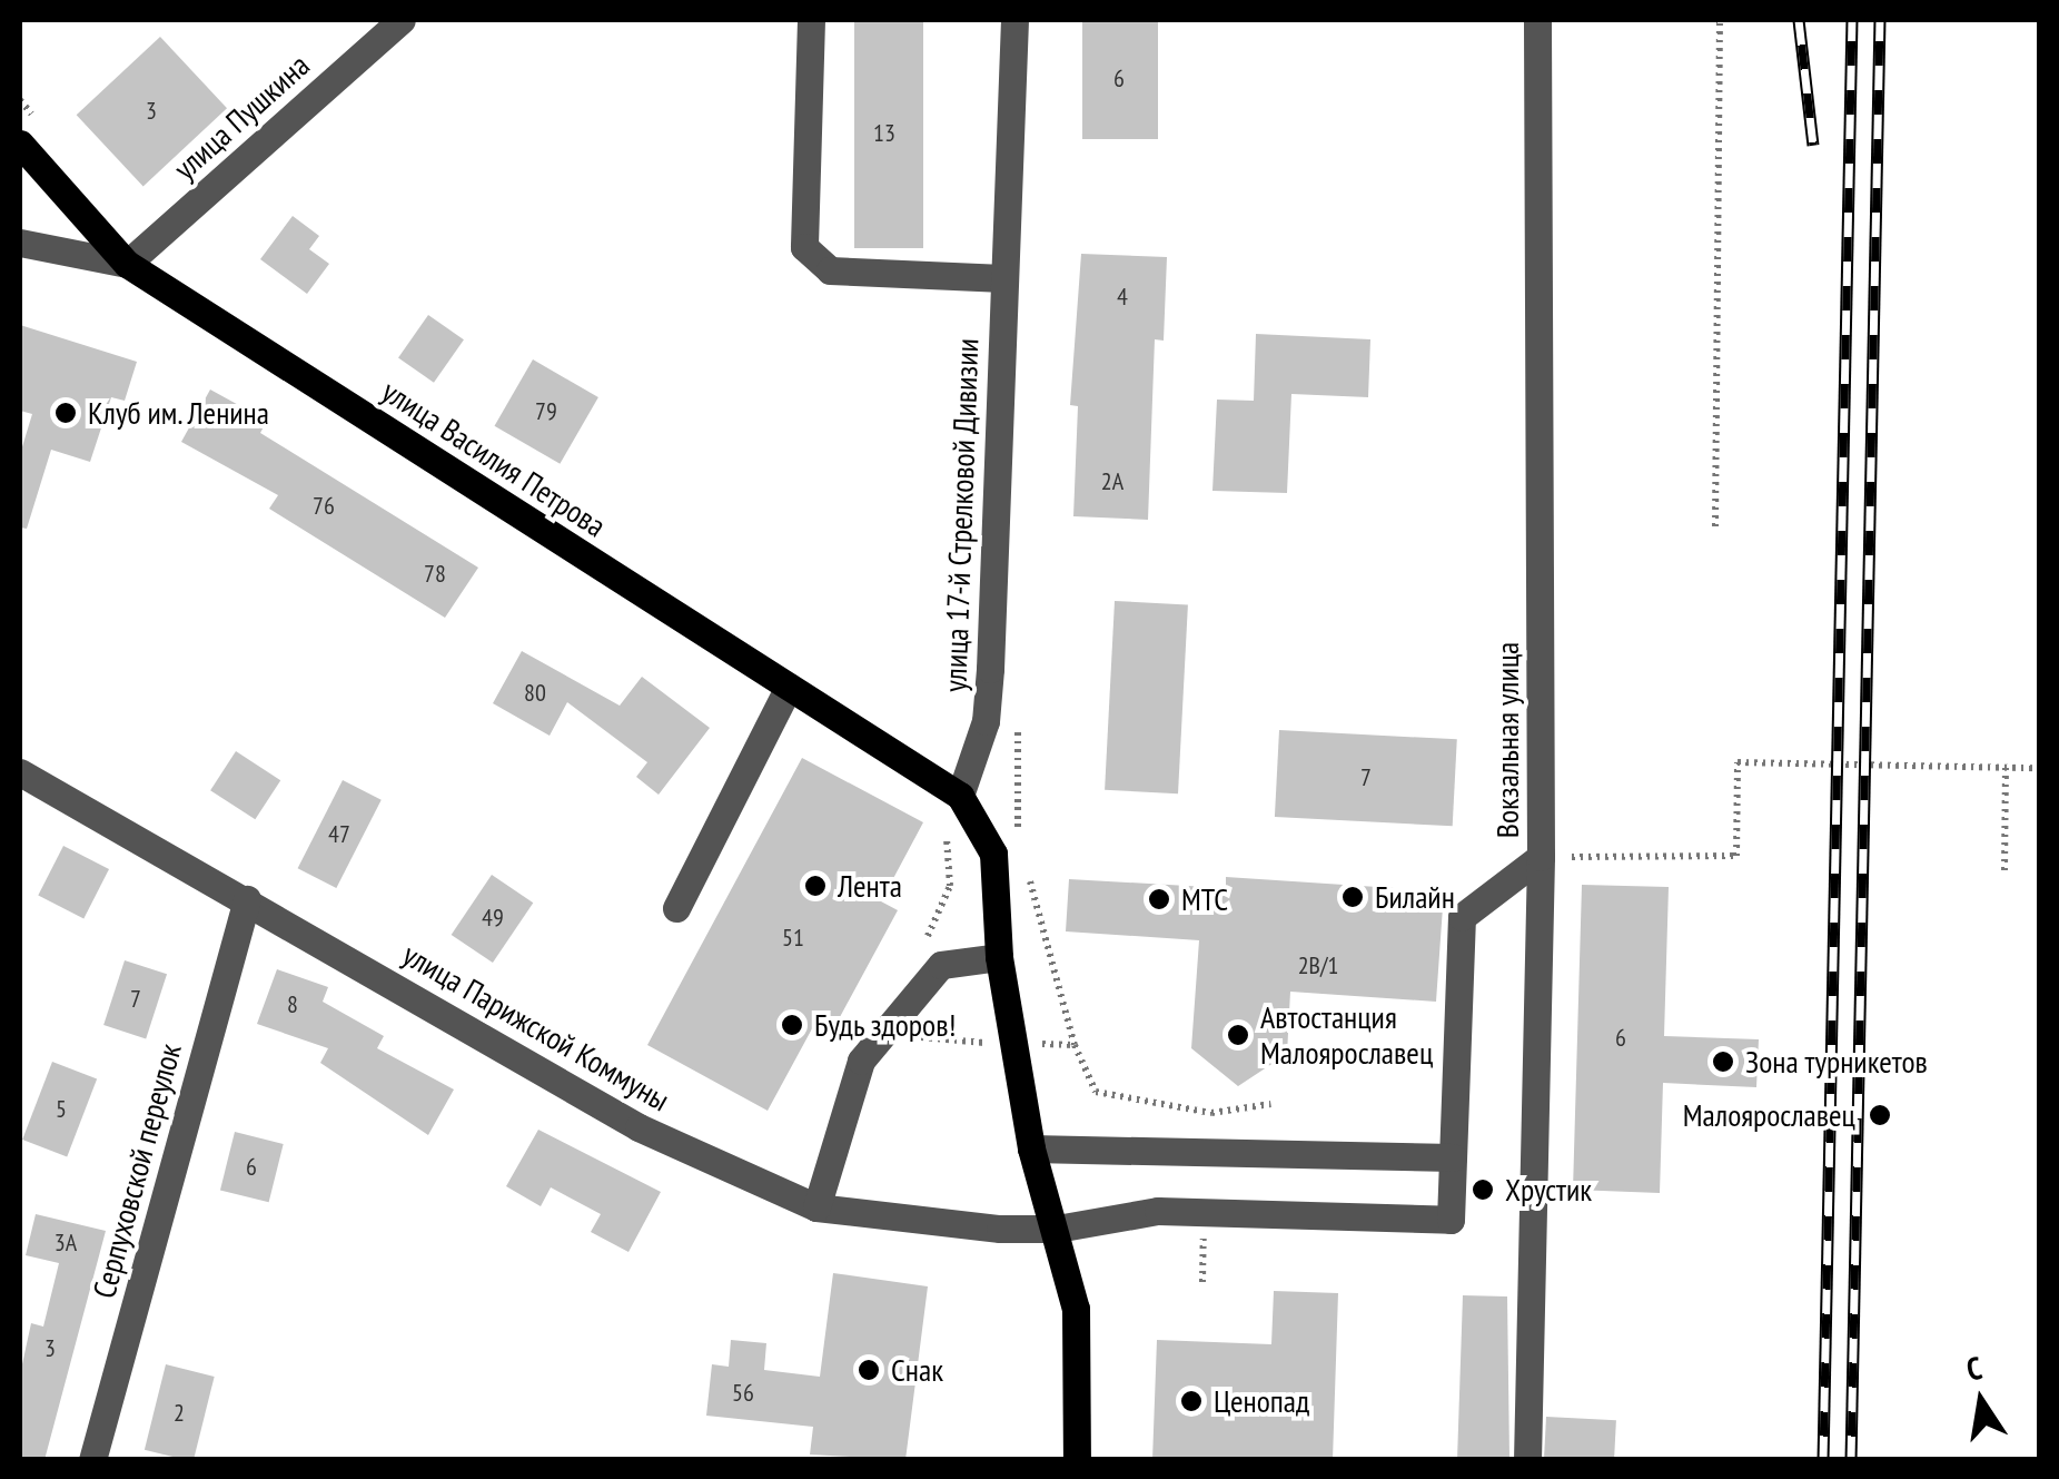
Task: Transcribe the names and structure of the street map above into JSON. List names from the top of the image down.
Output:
{
  "streets": {
    "main road": ["улица Василия Петрова"],
    "street": [
      "улица Пушкина",
      "улица 17-й Стрелковой Дивизии",
      "Вокзальная улица",
      "улица Парижской Коммуны",
      "Серпуховской переулок"
    ]
  },
  "crossings": [
    ["улица Пушкина", "улица Василия Петрова"],
    ["улица Василия Петрова", "улица 17-й Стрелковой Дивизии"],
    ["улица Парижской Коммуны", "Серпуховской переулок"]
  ],
  "places": [
    "Клуб им. Ленина",
    "Лента",
    "Билайн",
    "МТС",
    "Будь здоров!",
    "Автостанция Малоярославец",
    "Зона турникетов",
    "Малоярославец",
    "Хрустик",
    "Снак",
    "Ценопад"
  ],
  "house_numbers": [
    "6",
    "3",
    "13",
    "4",
    "79",
    "2А",
    "76",
    "78",
    "80",
    "7",
    "47",
    "49",
    "51",
    "2В/1",
    "7",
    "8",
    "6",
    "5",
    "6",
    "3А",
    "3",
    "56",
    "2"
  ],
  "north": "top"
}
